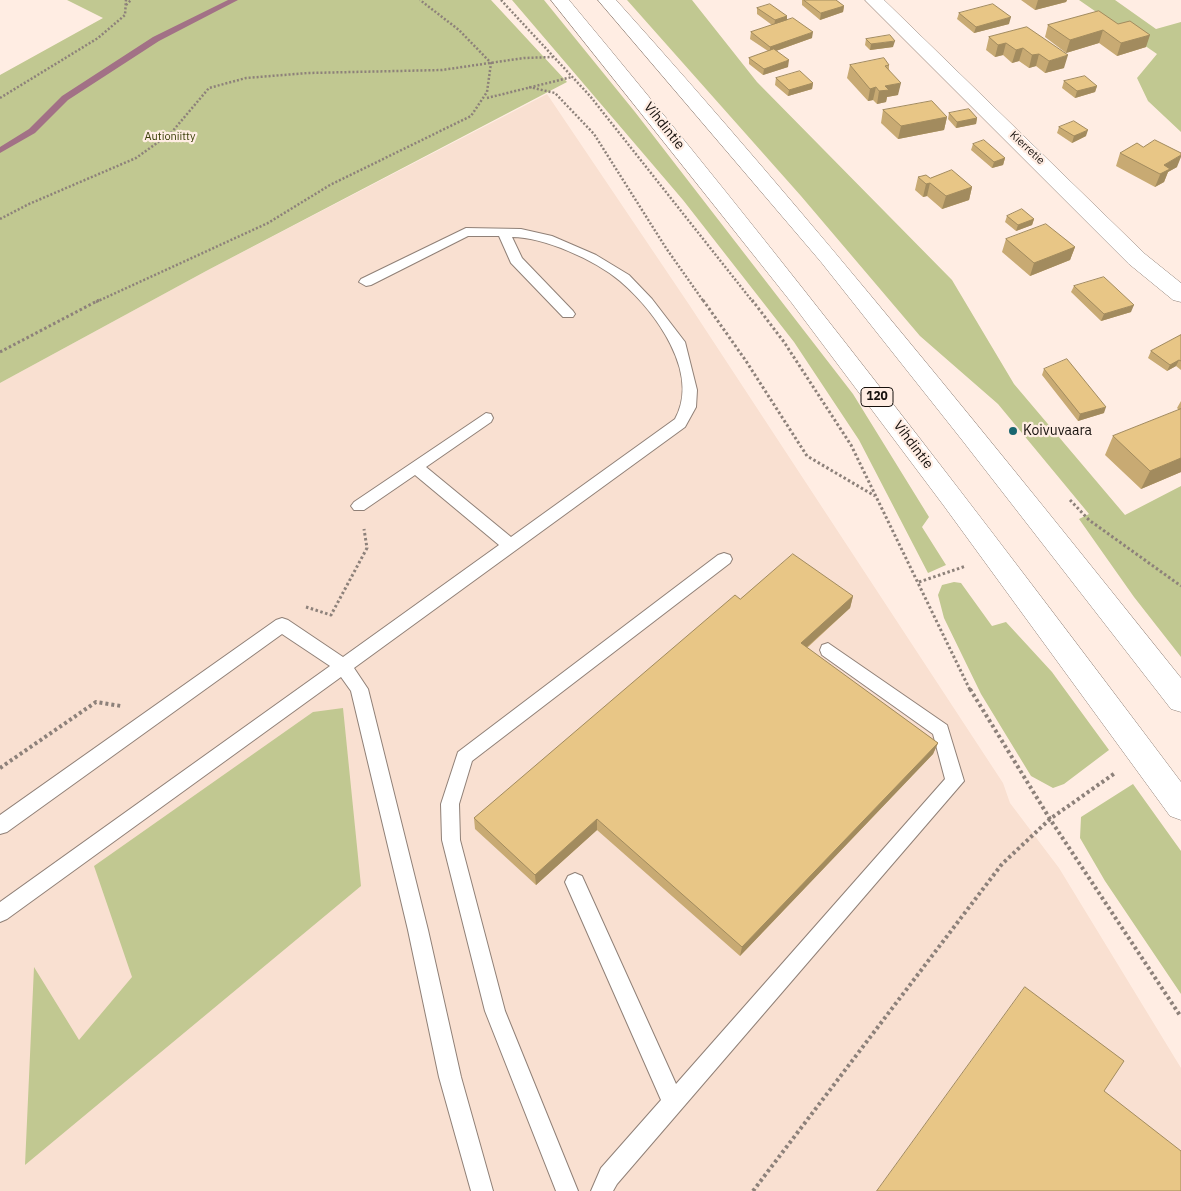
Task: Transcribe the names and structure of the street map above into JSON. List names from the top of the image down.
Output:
{
  "streets": {
    "main road": ["Vihdintie", "Kierretie", "120"]
  },
  "parks": ["Autioniitty"],
  "places": ["Koivuvaara"]
}
